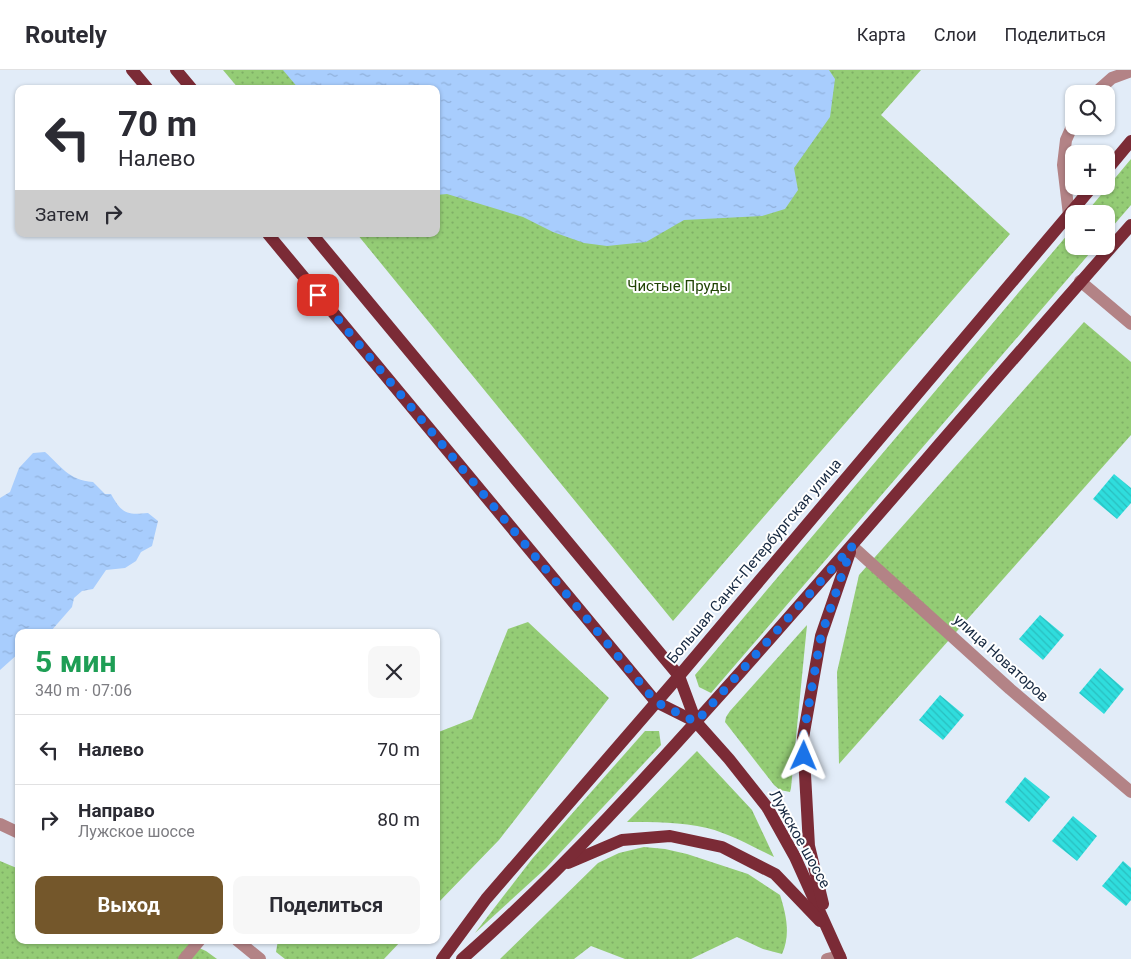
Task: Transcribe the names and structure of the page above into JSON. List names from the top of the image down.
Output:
{
  "streets": {
    "main road": ["Большая Санкт-Петербургская улица", "Лужское шоссе"],
    "street": ["улица Новаторов"]
  },
  "crossings": [
    ["Большая Санкт-Петербургская улица", "Лужское шоссе"]
  ],
  "parks": ["Чистые Пруды"],
  "page": {
    "header": "Routely",
    "nav": ["Карта", "Слои", "Поделиться"],
    "map_buttons": ["+", "−"],
    "turn": ["70 m", "Налево"],
    "then": "Затем",
    "heading": ["5 мин", "340 m · 07:06"],
    "list": [
      {
        "name": "Налево",
        "value": "70 m"
      },
      {
        "name": "Направо",
        "note": "Лужское шоссе",
        "value": "80 m"
      }
    ],
    "buttons": ["Выход", "Поделиться"]
  }
}
